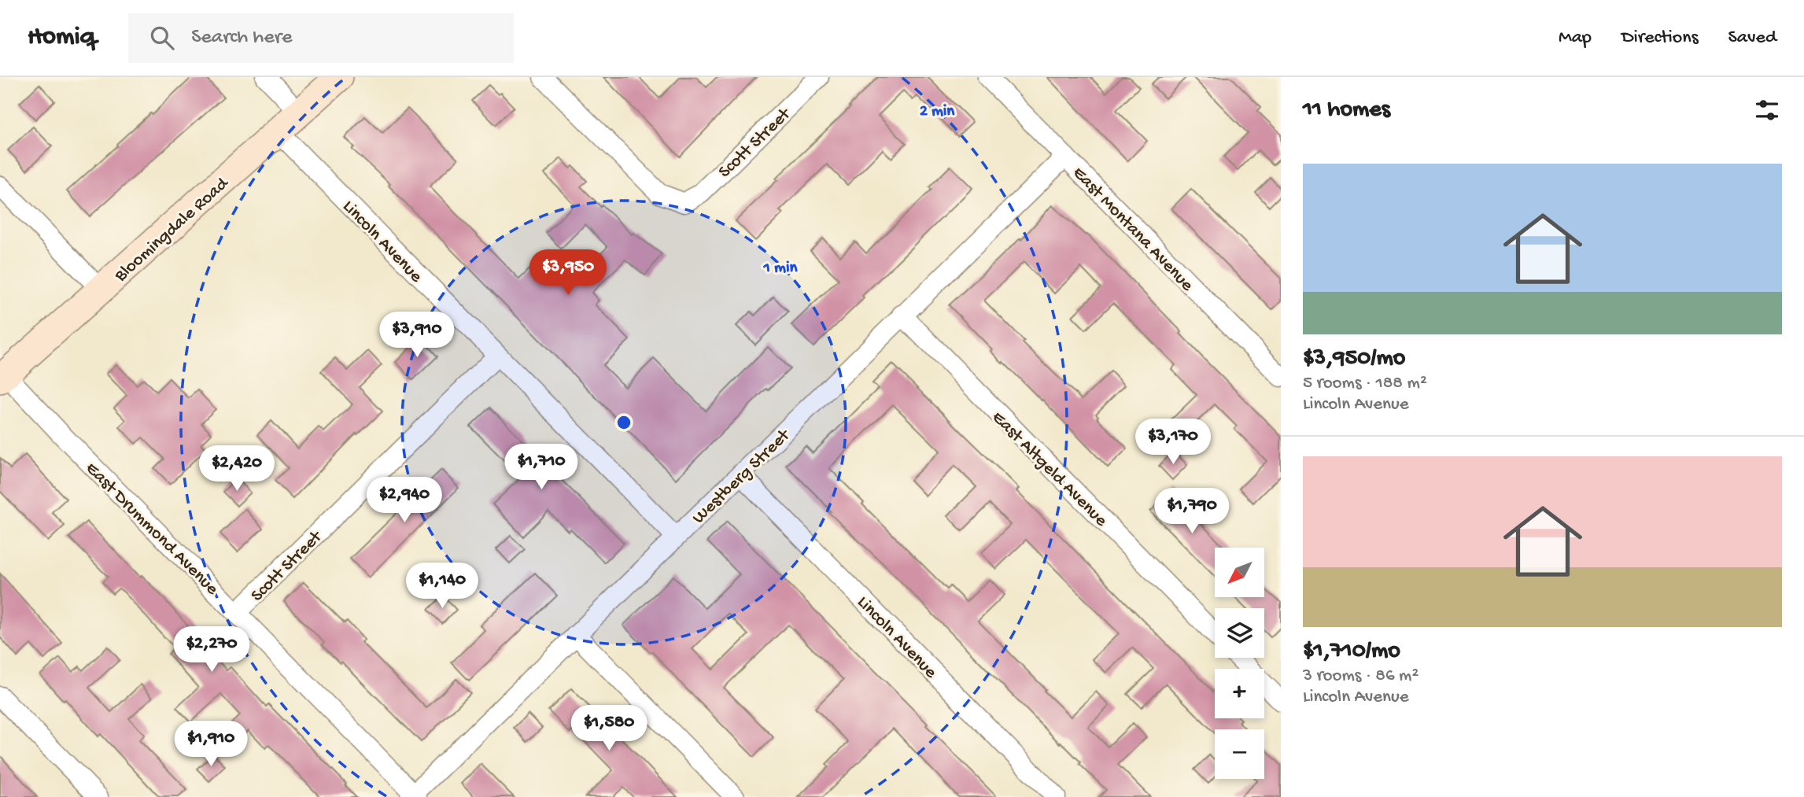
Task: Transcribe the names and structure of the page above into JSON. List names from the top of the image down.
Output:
{
  "streets": {
    "main road": ["Bloomingdale Road"],
    "street": [
      "Scott Street",
      "East Montana Avenue",
      "Lincoln Avenue",
      "East Altgeld Avenue",
      "Westberg Street",
      "East Drummond Avenue"
    ]
  },
  "crossings": [
    ["Scott Street", "Lincoln Avenue"],
    ["Scott Street", "East Drummond Avenue"],
    ["East Montana Avenue", "Westberg Street"],
    ["Bloomingdale Road", "Lincoln Avenue"],
    ["Bloomingdale Road", "East Drummond Avenue"],
    ["Lincoln Avenue", "Westberg Street"],
    ["East Altgeld Avenue", "Westberg Street"],
    ["Westberg Street", "East Drummond Avenue"]
  ],
  "north": "bottom left",
  "page": {
    "header": "Homiq",
    "search": "Search here",
    "nav": ["Map", "Directions", "Saved"],
    "heading": "11 homes",
    "list": [
      {
        "name": "$3,950/mo",
        "note": "5 rooms · 188 m² · Lincoln Avenue"
      },
      {
        "name": "$1,710/mo",
        "note": "3 rooms · 86 m² · Lincoln Avenue"
      }
    ],
    "price": [
      "$3,950",
      "$3,910",
      "$3,170",
      "$1,710",
      "$2,420",
      "$2,940",
      "$1,790",
      "$1,140",
      "$2,270",
      "$1,580",
      "$1,910"
    ],
    "map_buttons": ["+", "−"]
  },
  "rings": ["2 min", "1 min"]
}
